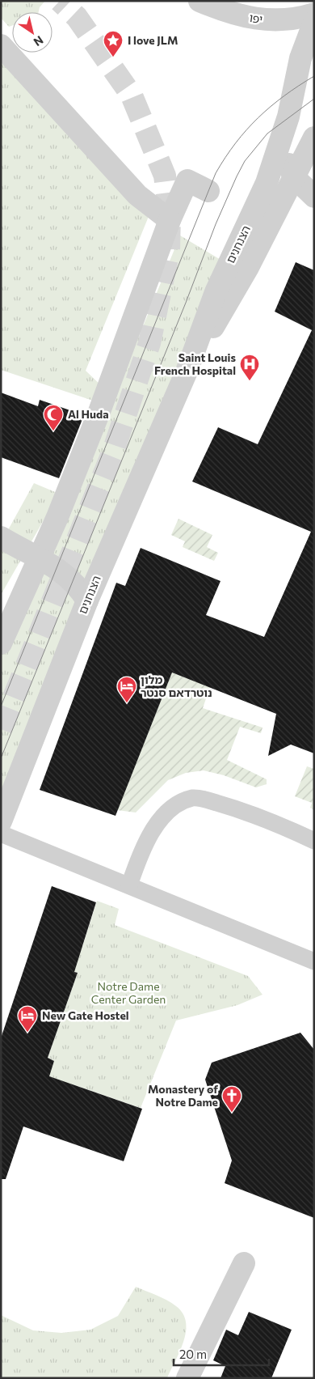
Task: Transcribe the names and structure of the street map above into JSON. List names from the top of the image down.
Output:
{
  "streets": {
    "street": ["יפו", "הצנחנים"]
  },
  "parks": ["Notre Dame Center Garden"],
  "places": {
    "place": ["I love JLM"],
    "hospital": ["Saint Louis French Hospital"],
    "mosque": ["Al Huda"],
    "hotel": ["מלון נוטרדאם סנטר", "New Gate Hostel"],
    "church": ["Monastery of Notre Dame"]
  },
  "scale_bar": "20 m",
  "north": "bottom right"
}
